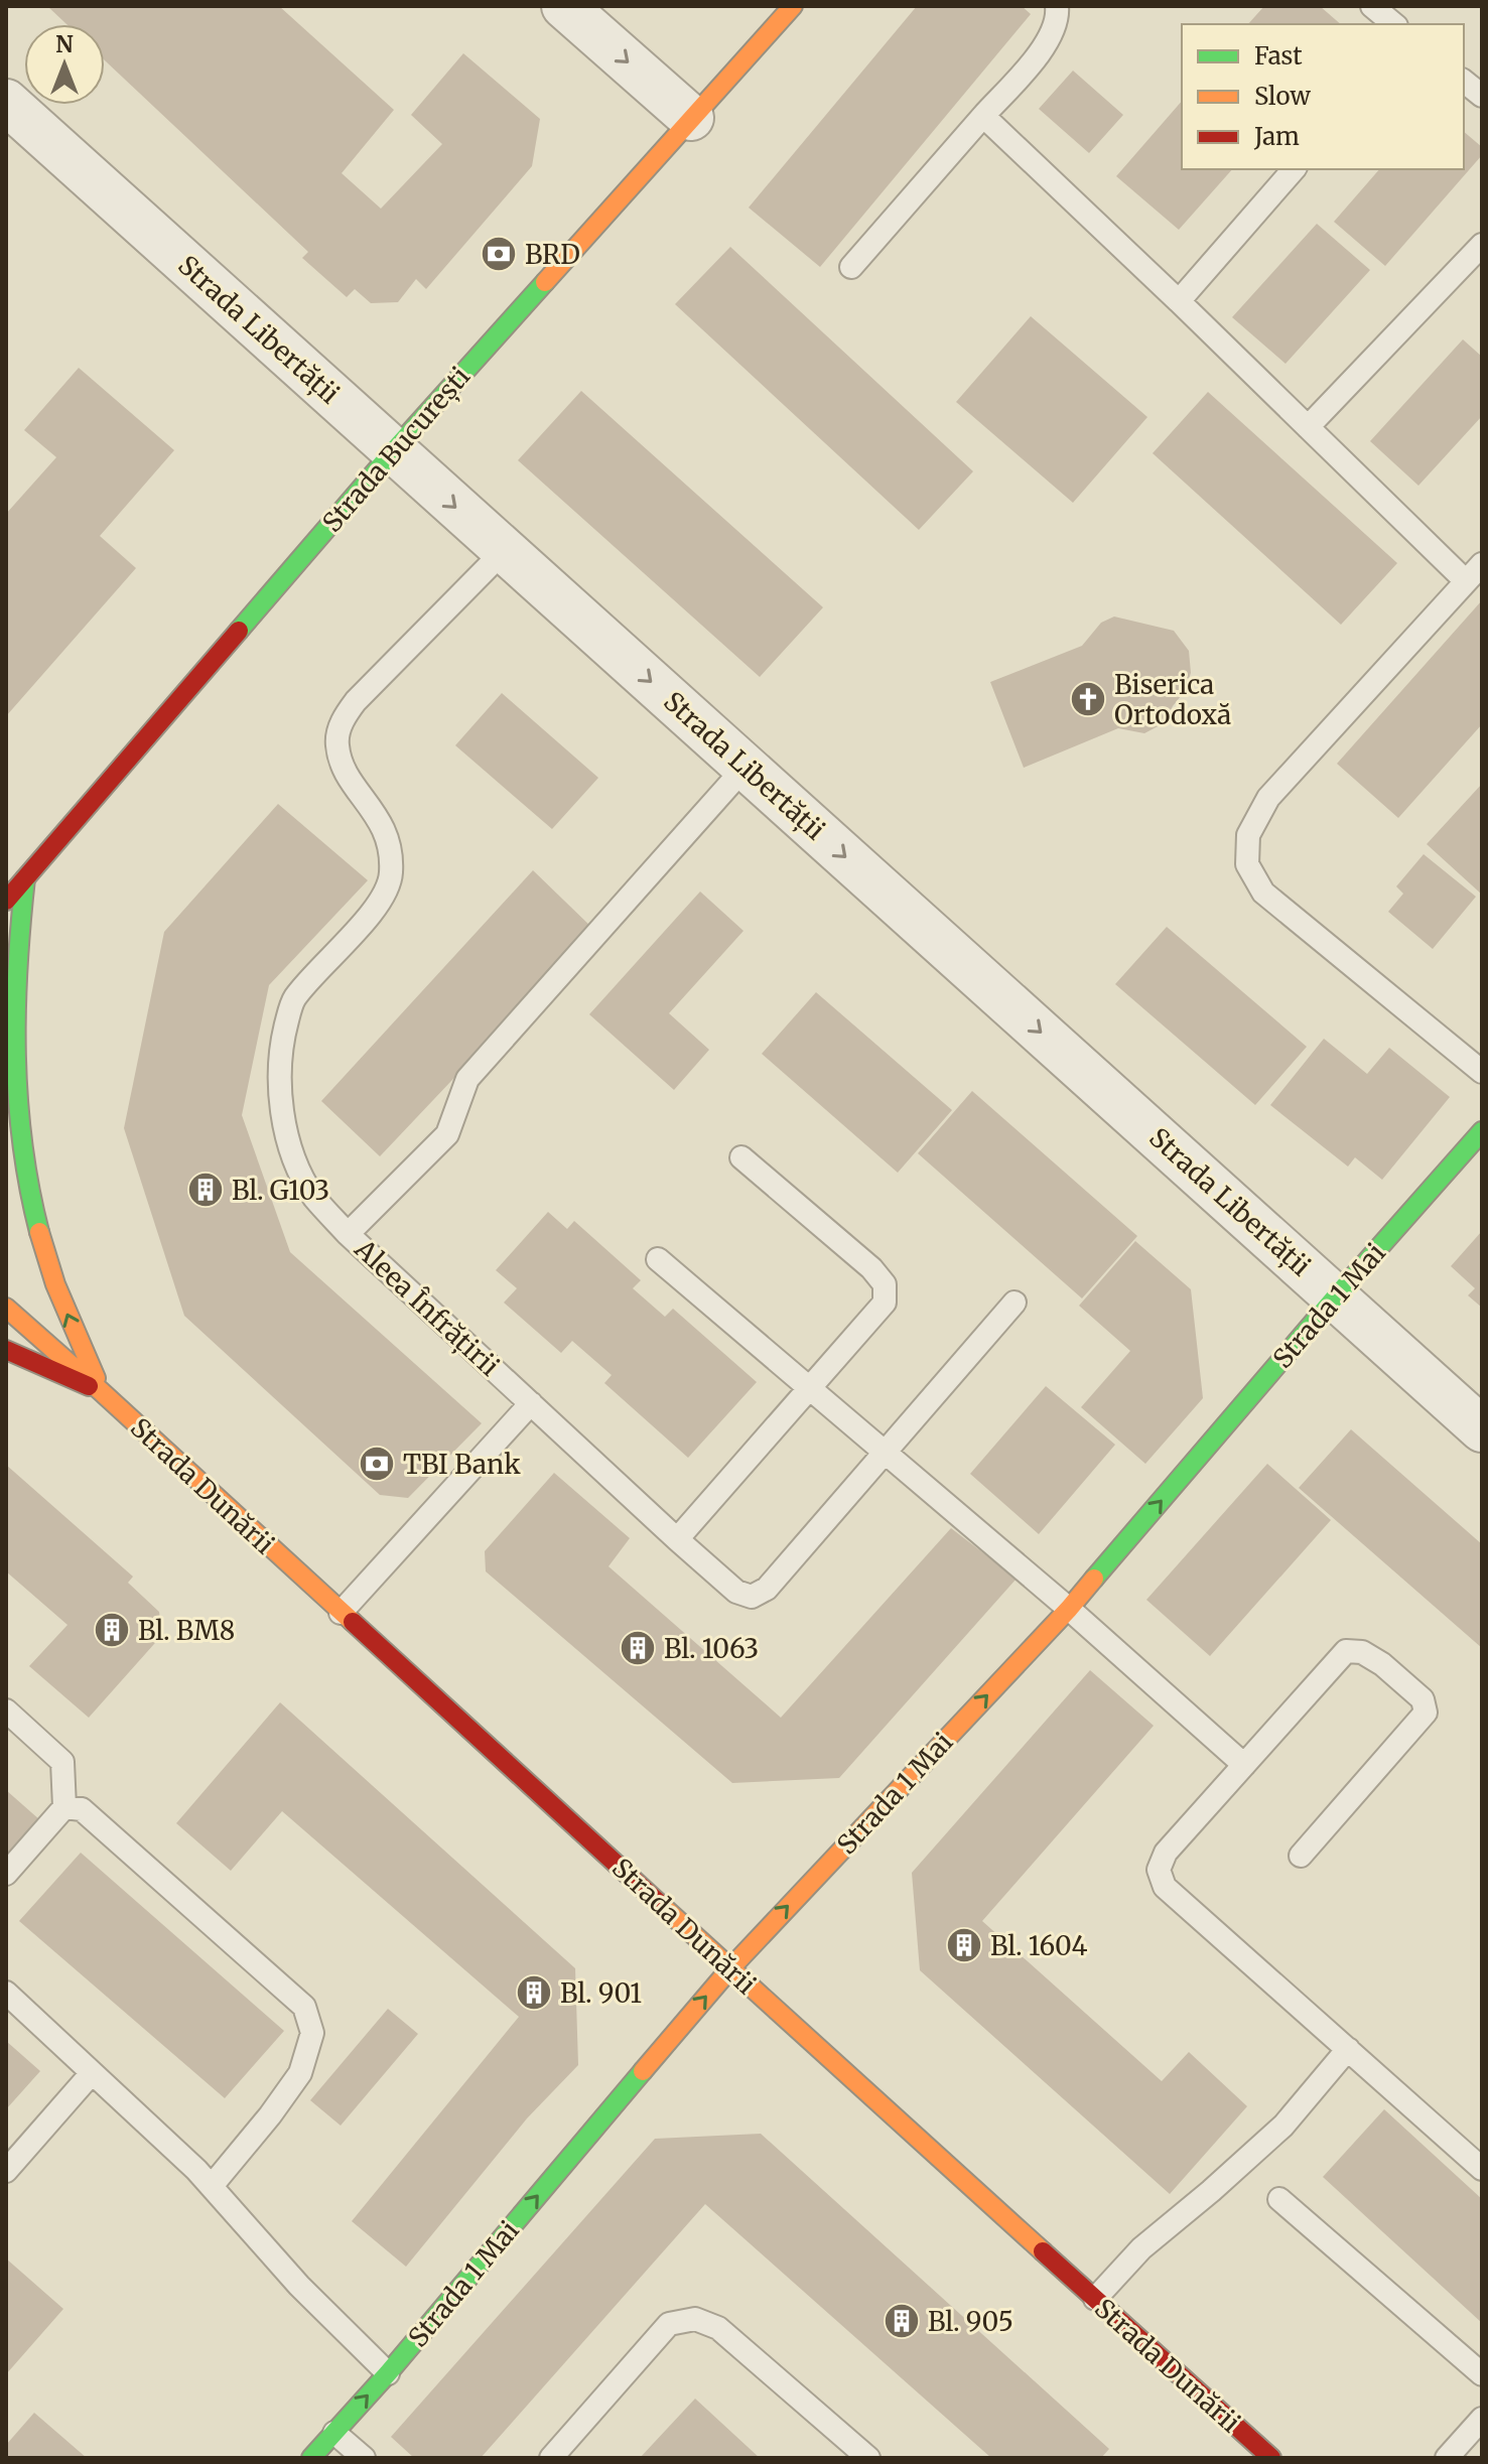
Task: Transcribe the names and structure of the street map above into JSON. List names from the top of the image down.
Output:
{
  "streets": {
    "main road": ["Strada București", "Strada 1 Mai", "Strada Dunării"],
    "street": ["Strada Libertății"],
    "lane": ["Aleea Înfrățirii"]
  },
  "crossings": [
    ["Strada Libertății", "Strada București"],
    ["Strada Libertății", "Strada 1 Mai"],
    ["Strada Libertății", "Aleea Înfrățirii"],
    ["Strada 1 Mai", "Strada Dunării"]
  ],
  "one_way": ["Strada Libertății", "Strada 1 Mai"],
  "places": {
    "bank": ["BRD", "TBI Bank"],
    "church": ["Biserica Ortodoxă"],
    "building": [
      "Bl. G103",
      "Bl. BM8",
      "Bl. 1063",
      "Bl. 1604",
      "Bl. 901",
      "Bl. 905"
    ]
  },
  "legend": ["Fast", "Slow", "Jam"],
  "north": "top"
}
